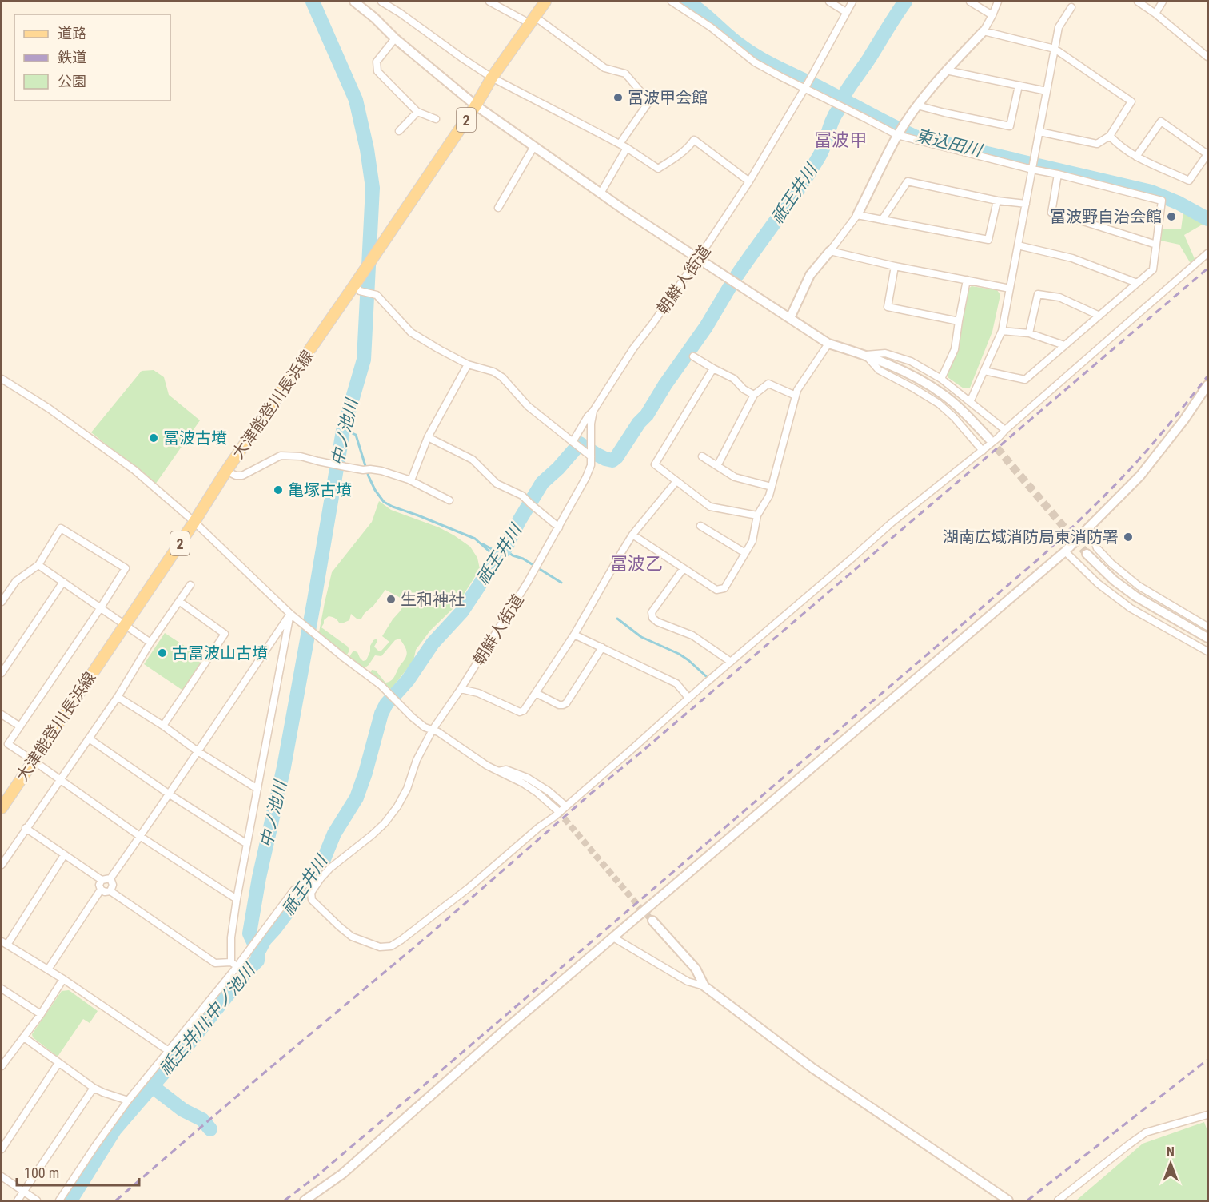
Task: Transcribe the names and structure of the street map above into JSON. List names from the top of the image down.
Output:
{
  "streets": {
    "main road": ["2", "大津能登川長浜線"],
    "street": ["朝鮮人街道"]
  },
  "districts": ["冨波甲", "冨波乙"],
  "water": [
    "東込田川",
    "祇王井川",
    "中ノ池川",
    "祇王井川;中ノ池川"
  ],
  "places": [
    "冨波甲会館",
    "冨波野自治会館",
    "冨波古墳",
    "亀塚古墳",
    "湖南広域消防局東消防署",
    "生和神社",
    "古冨波山古墳"
  ],
  "legend": ["道路", "鉄道", "公園"],
  "scale_bar": "100 m",
  "north": "top"
}
